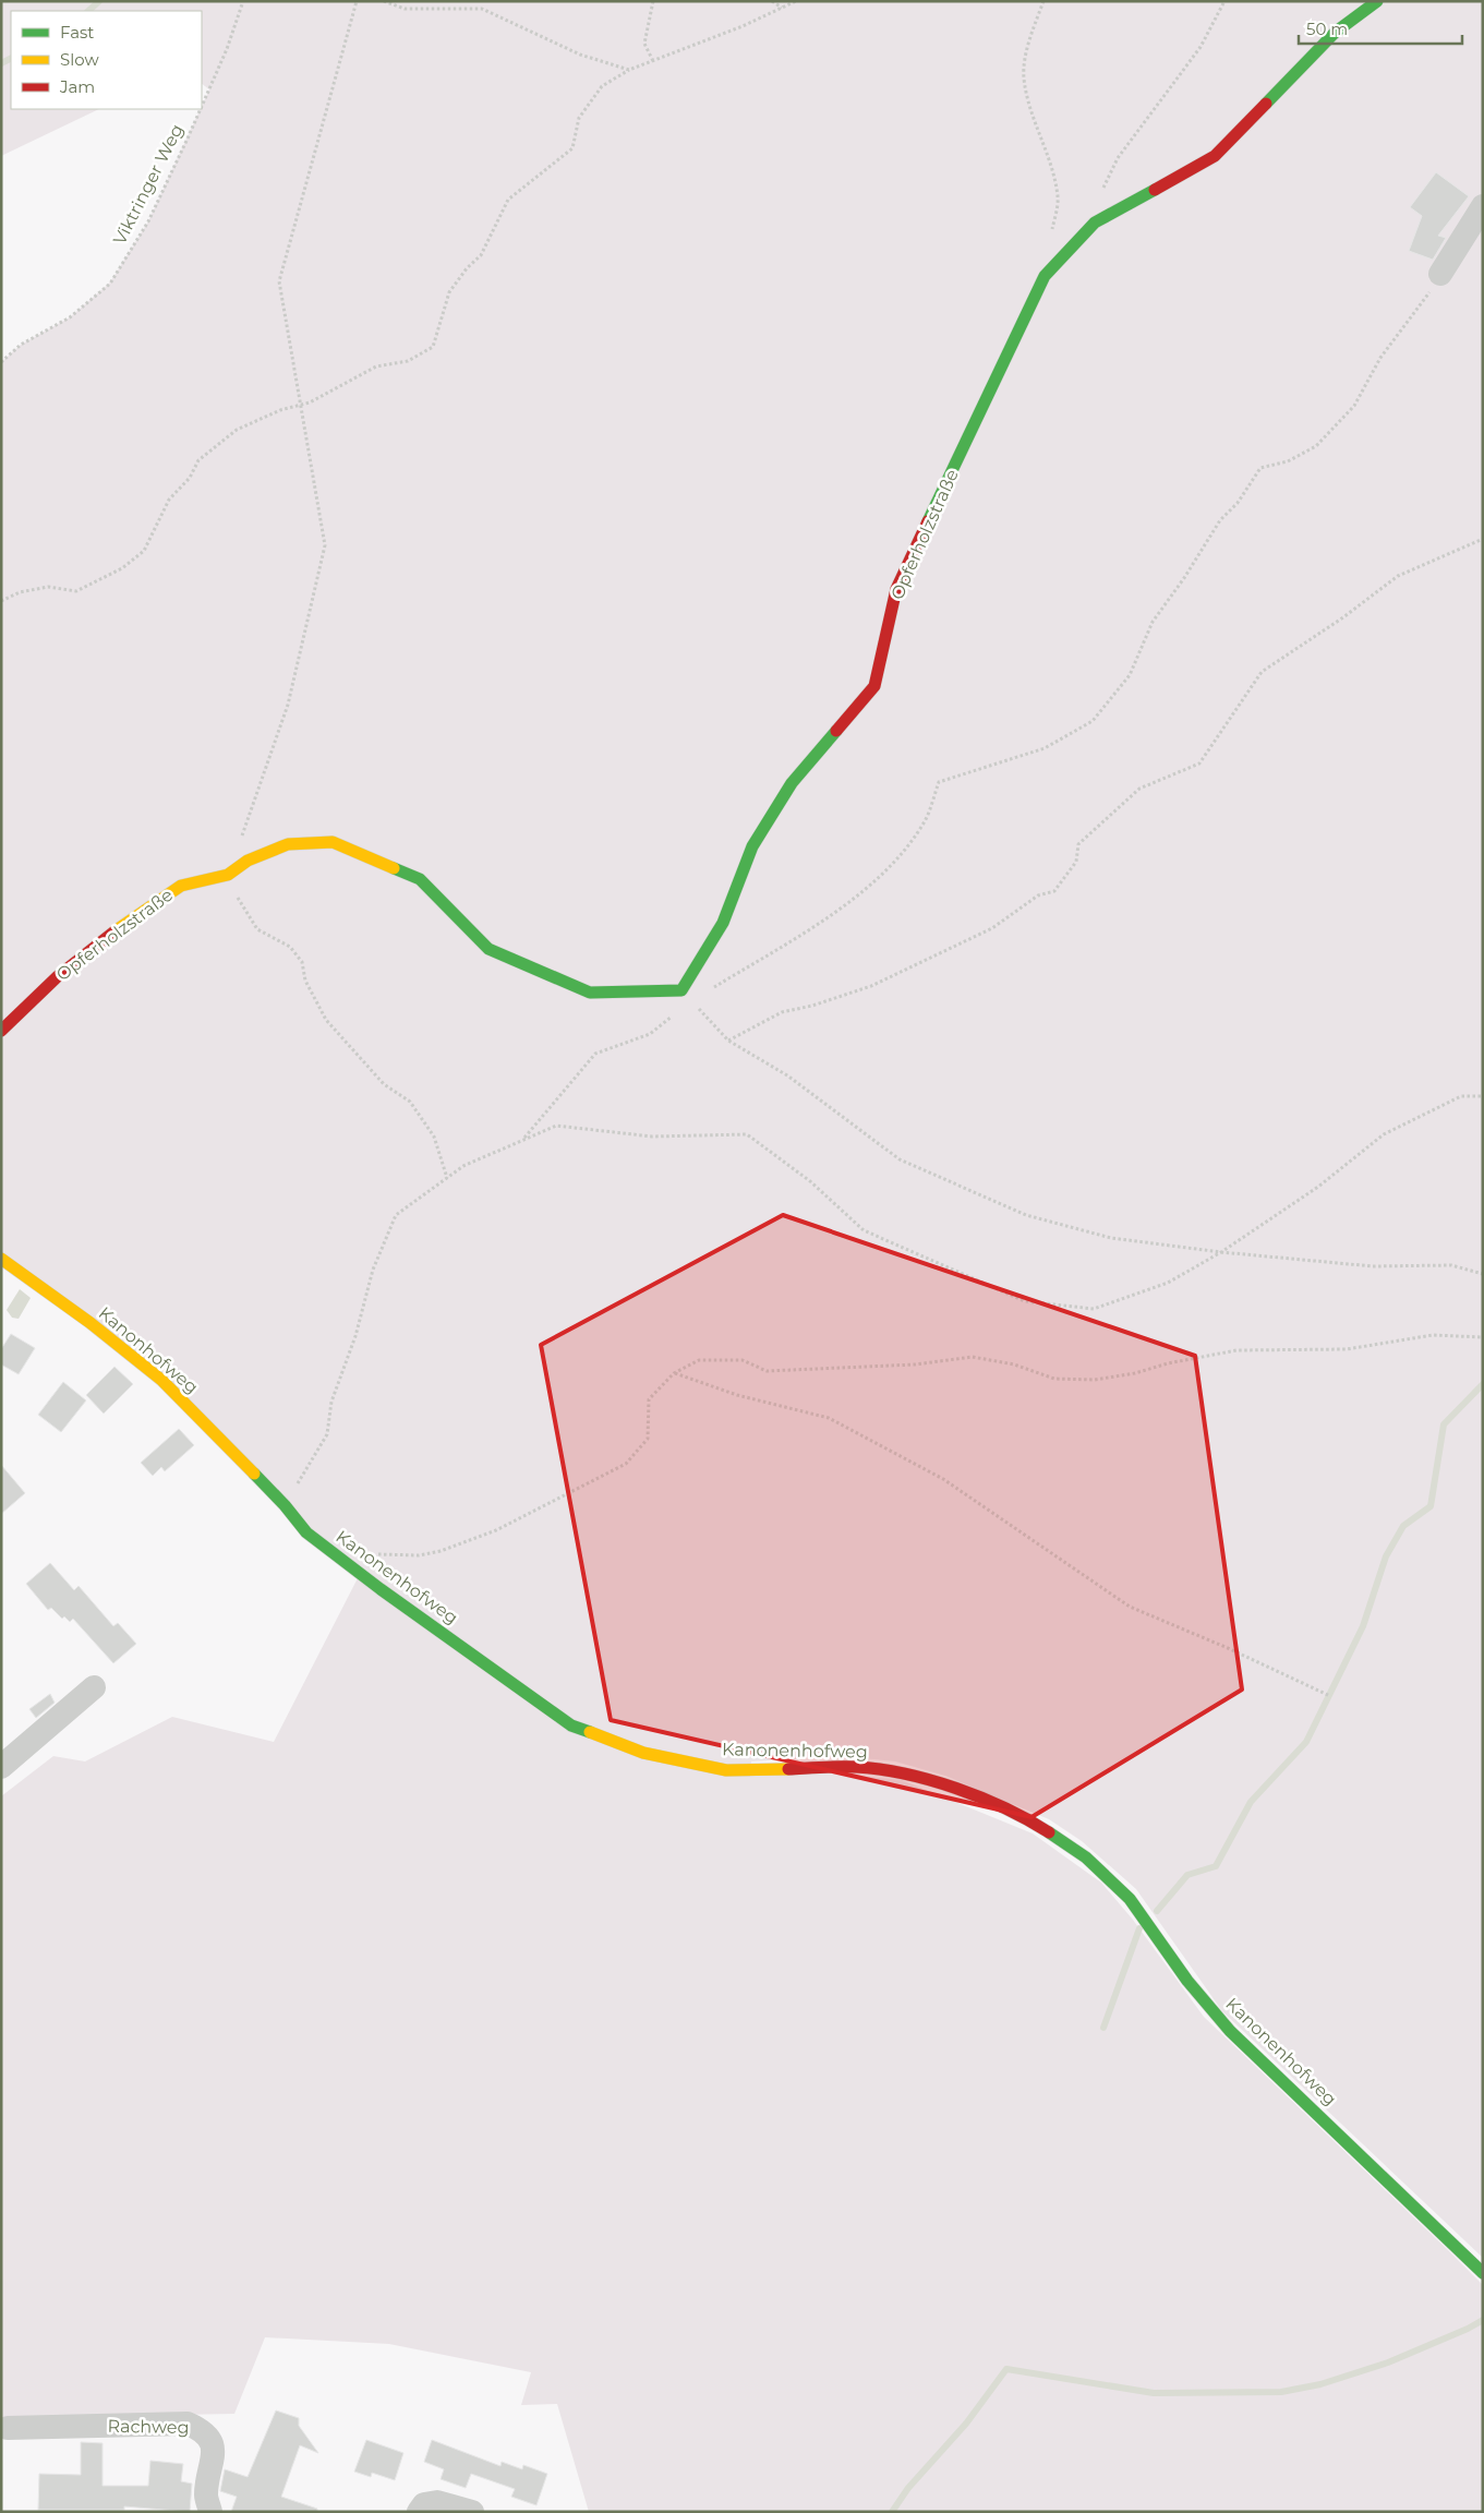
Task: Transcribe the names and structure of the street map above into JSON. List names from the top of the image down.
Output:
{
  "streets": {
    "street": [
      "Opferholzstraße",
      "Kanonhofweg",
      "Kanonenhofweg",
      "Rachweg"
    ],
    "path": ["Viktringer Weg"]
  },
  "crossings": [
    ["Kanonhofweg", "Kanonenhofweg"]
  ],
  "legend": ["Fast", "Slow", "Jam"],
  "scale_bar": "50 m"
}
